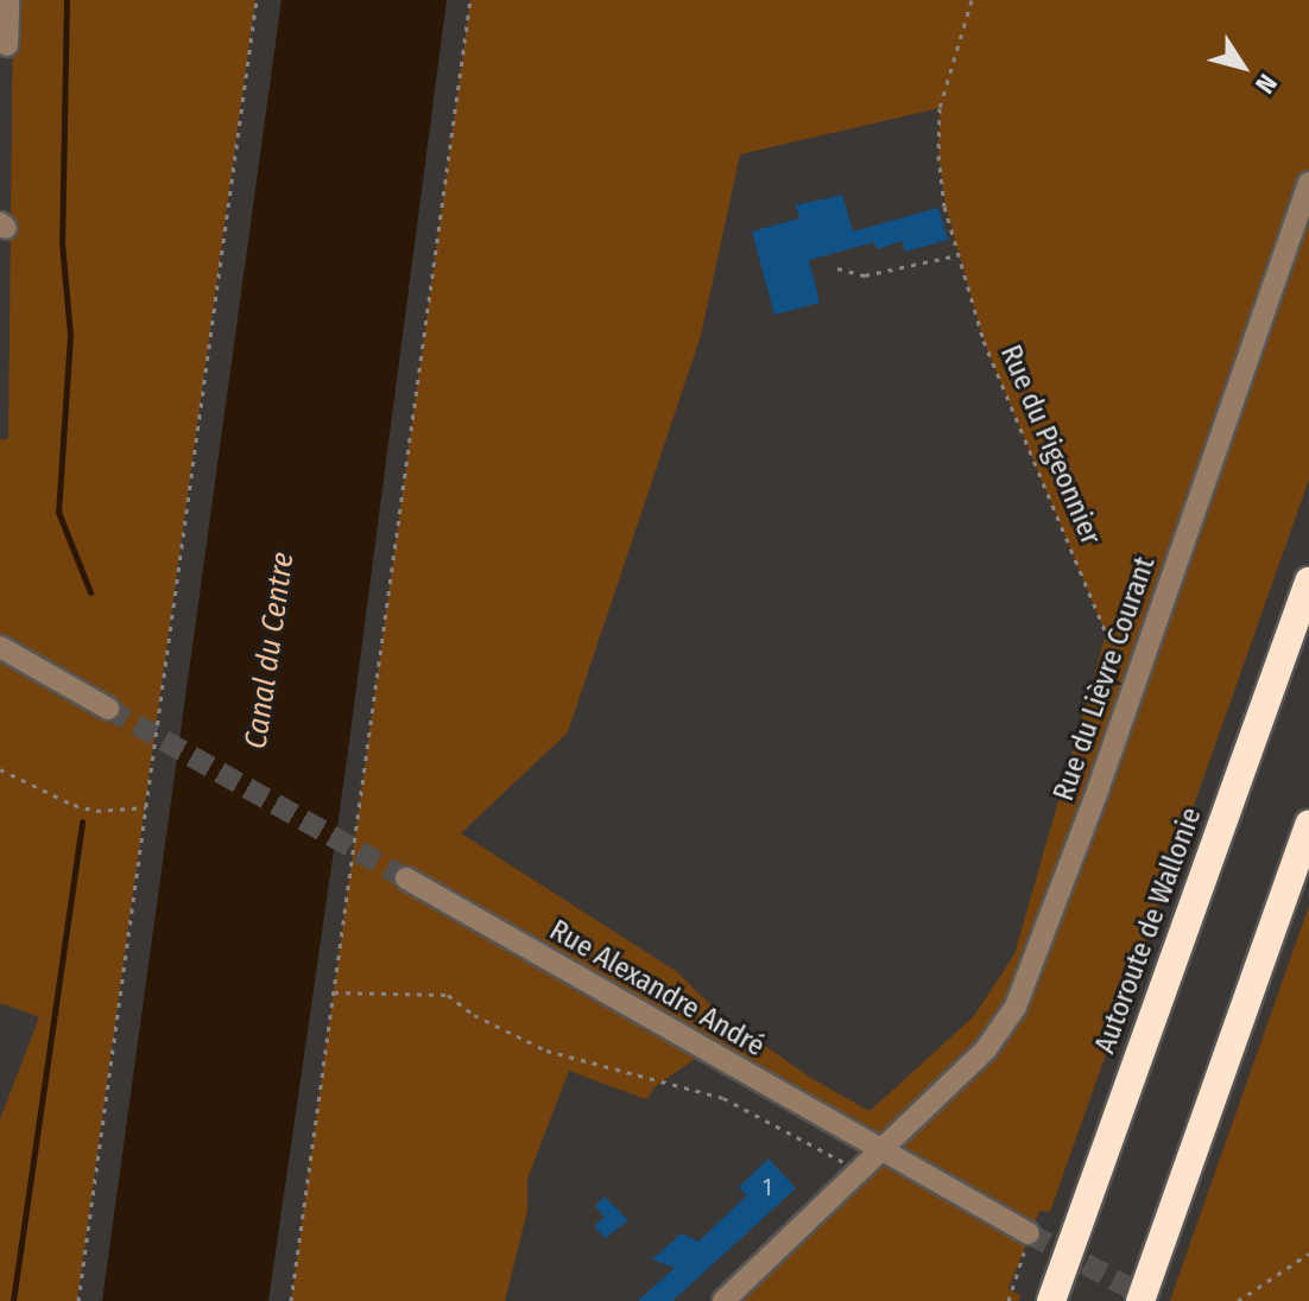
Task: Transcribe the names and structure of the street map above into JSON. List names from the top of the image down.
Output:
{
  "streets": {
    "highway": ["Autoroute de Wallonie"],
    "street": ["Rue du Lièvre Courant", "Rue Alexandre André"],
    "path": ["Rue du Pigeonnier"]
  },
  "crossings": [
    ["Rue du Pigeonnier", "Rue du Lièvre Courant"],
    ["Rue du Lièvre Courant", "Rue Alexandre André"]
  ],
  "water": ["Canal du Centre"],
  "house_numbers": ["1"],
  "north": "bottom right"
}
